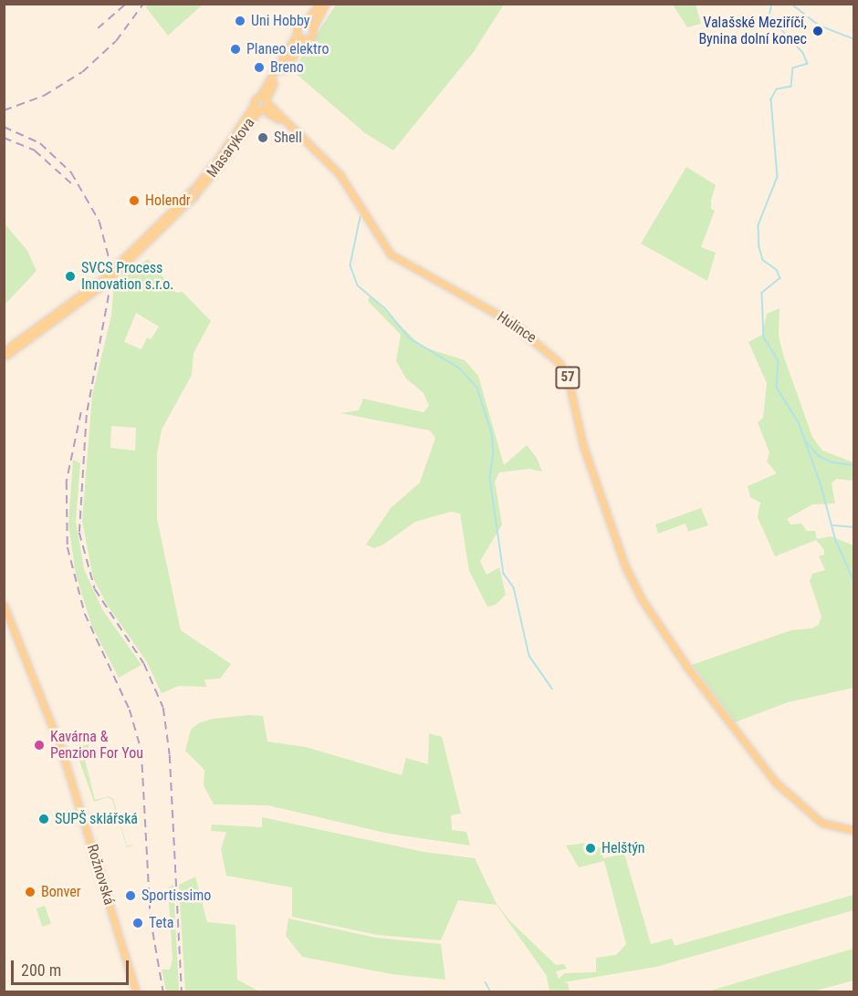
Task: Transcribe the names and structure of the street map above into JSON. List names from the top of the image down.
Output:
{
  "streets": {
    "main road": [
      "Masarykova",
      "Hulince",
      "57",
      "Rožnovská"
    ]
  },
  "crossings": [
    ["Masarykova", "Hulince"]
  ],
  "places": [
    "Uni Hobby",
    "Valašské Meziříčí, Bynina dolní konec",
    "Planeo elektro",
    "Breno",
    "Shell",
    "Holendr",
    "SVCS Process Innovation s.r.o.",
    "Kavárna & Penzion For You",
    "SUPŠ sklářská",
    "Helštýn",
    "Bonver",
    "Sportissimo",
    "Teta"
  ],
  "scale_bar": "200 m"
}
